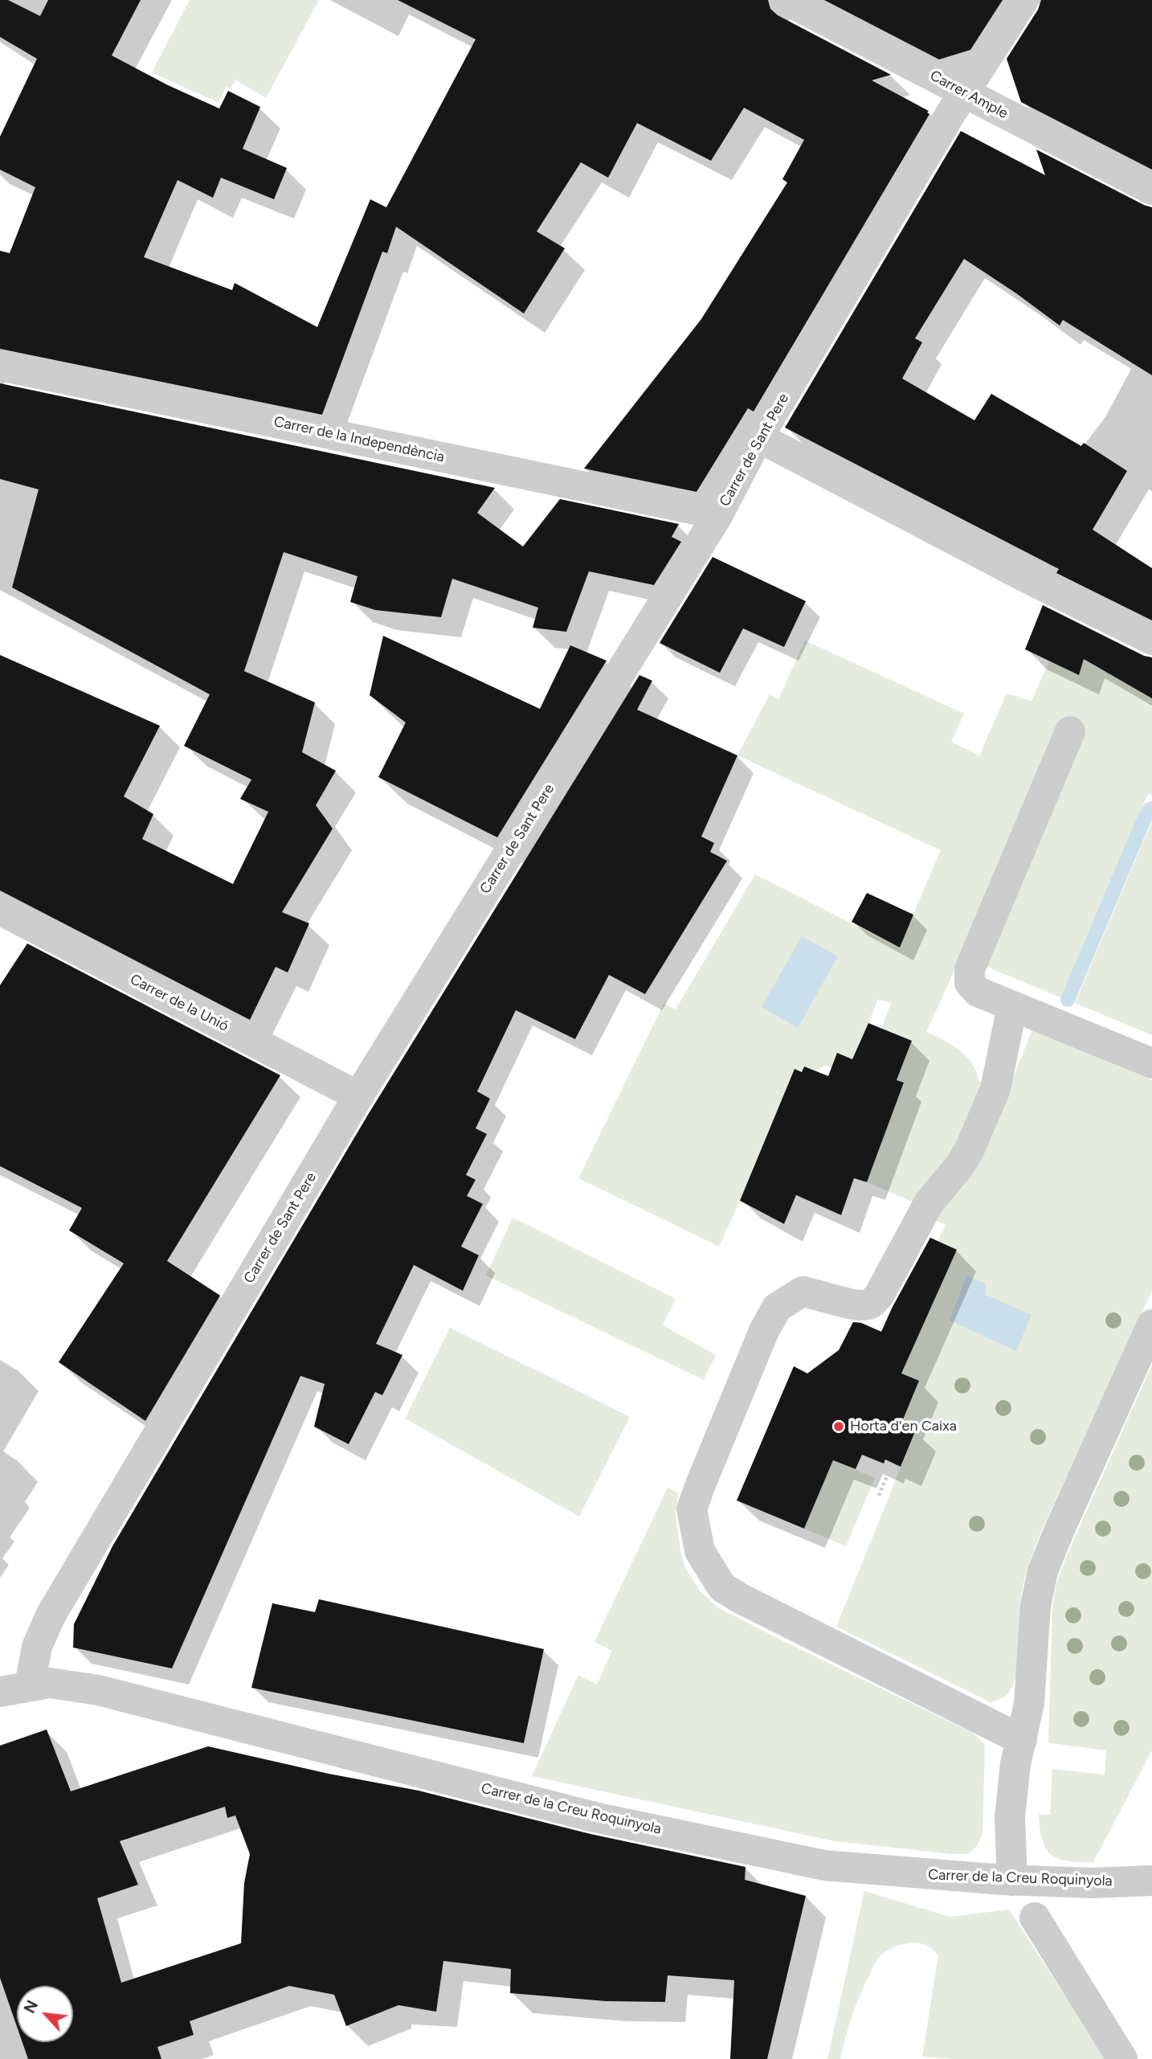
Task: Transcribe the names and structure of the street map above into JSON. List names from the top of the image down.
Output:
{
  "streets": {
    "street": [
      "Carrer Ample",
      "Carrer de la Independència",
      "Carrer de Sant Pere",
      "Carrer de la Unió",
      "Carrer de la Creu Roquinyola"
    ]
  },
  "crossings": [
    ["Carrer Ample", "Carrer de Sant Pere"],
    ["Carrer de la Independència", "Carrer de Sant Pere"],
    ["Carrer de Sant Pere", "Carrer de la Unió"],
    ["Carrer de Sant Pere", "Carrer de la Creu Roquinyola"]
  ],
  "places": ["Horta d'en Caixa"],
  "north": "top left"
}
